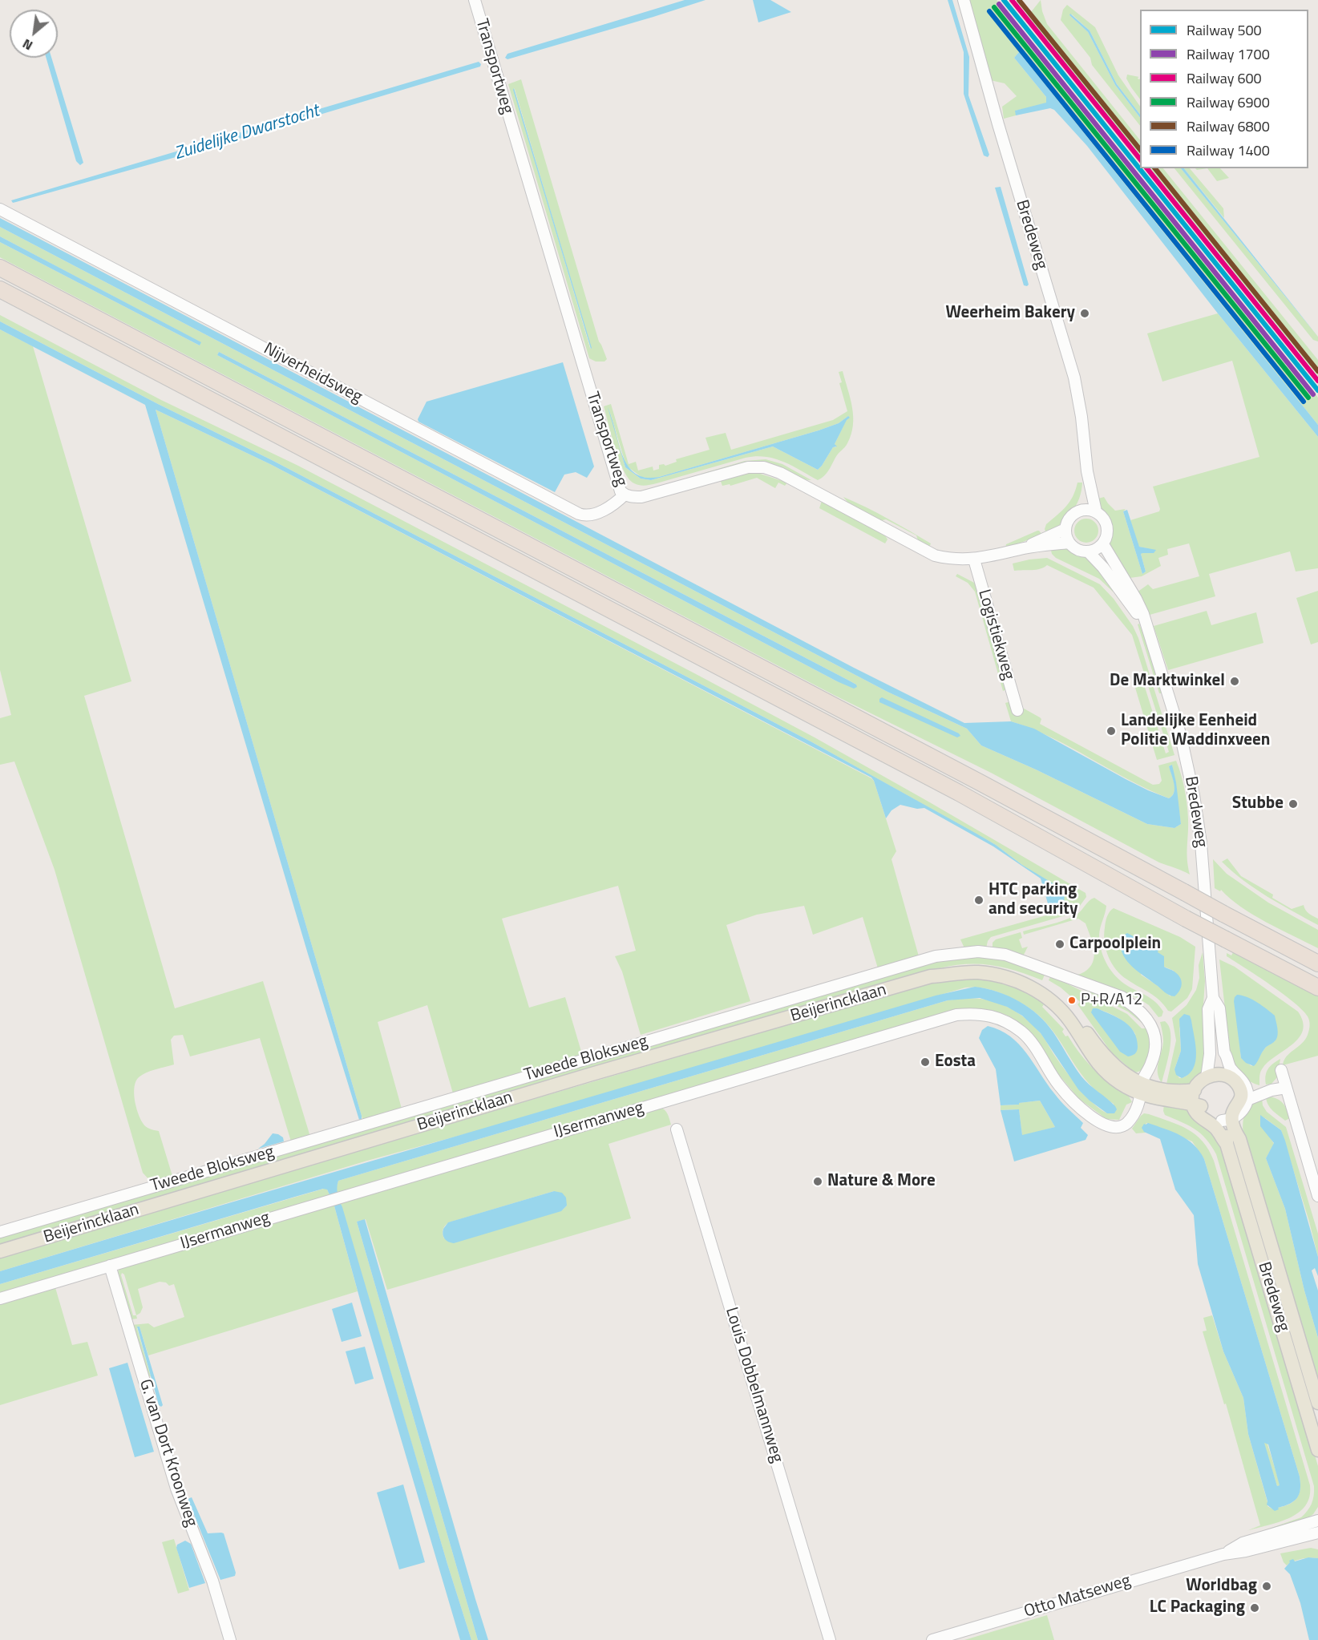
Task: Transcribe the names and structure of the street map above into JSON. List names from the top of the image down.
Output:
{
  "streets": {
    "main road": ["Bredeweg", "Beijerincklaan"],
    "street": [
      "Transportweg",
      "Nijverheidsweg",
      "Logistiekweg",
      "Tweede Bloksweg",
      "IJsermanweg",
      "Louis Dobbelmannweg",
      "G. van Dort Kroonweg",
      "Otto Matseweg"
    ]
  },
  "crossings": [
    ["Transportweg", "Bredeweg"],
    ["Transportweg", "Nijverheidsweg"],
    ["Transportweg", "Logistiekweg"],
    ["Bredeweg", "Beijerincklaan"],
    ["Beijerincklaan", "Tweede Bloksweg"],
    ["Beijerincklaan", "IJsermanweg"],
    ["Tweede Bloksweg", "IJsermanweg"],
    ["IJsermanweg", "G. van Dort Kroonweg"]
  ],
  "water": ["Zuidelijke Dwarstocht"],
  "places": [
    "Weerheim Bakery",
    "De Marktwinkel",
    "Landelijke Eenheid Politie Waddinxveen",
    "Stubbe",
    "HTC parking and security",
    "Carpoolplein",
    "P+R/A12",
    "Eosta",
    "Nature & More",
    "Worldbag",
    "LC Packaging"
  ],
  "lines": [
    "rail line 500",
    "rail line 600",
    "rail line 6800",
    "rail line 1700",
    "rail line 6900",
    "rail line 1400"
  ],
  "legend": [
    "Railway 500",
    "Railway 1700",
    "Railway 600",
    "Railway 6900",
    "Railway 6800",
    "Railway 1400"
  ],
  "north": "bottom left"
}
